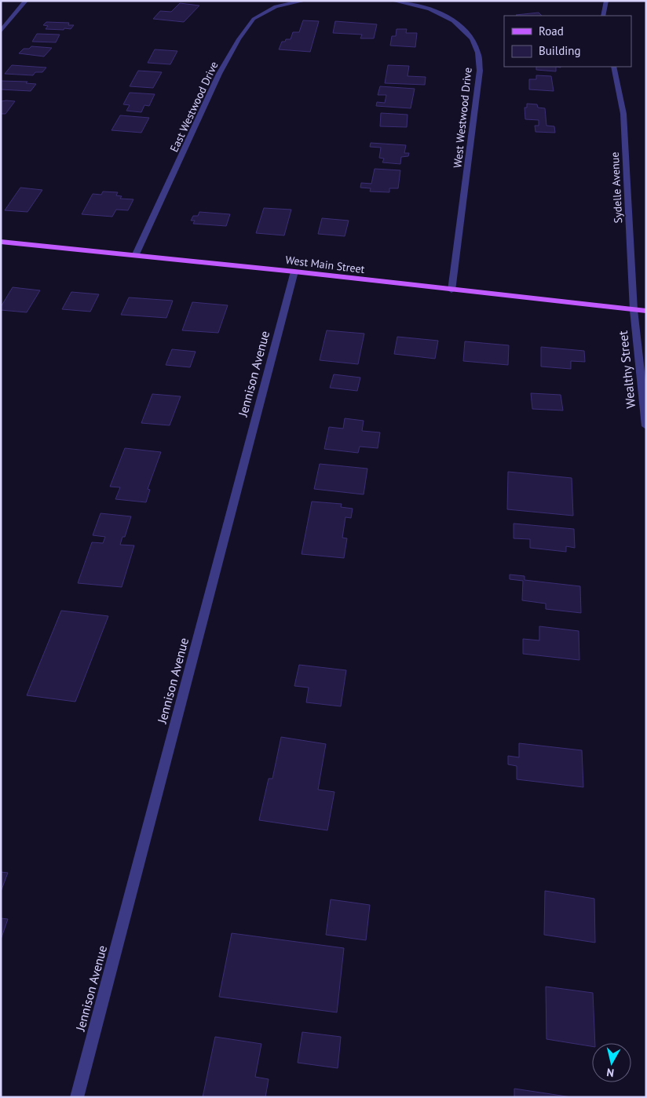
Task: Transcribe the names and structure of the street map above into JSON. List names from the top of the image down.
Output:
{
  "streets": {
    "main road": ["West Main Street"],
    "street": [
      "East Westwood Drive",
      "West Westwood Drive",
      "Sydelle Avenue",
      "Wealthy Street",
      "Jennison Avenue"
    ]
  },
  "crossings": [
    ["East Westwood Drive", "West Main Street"],
    ["West Westwood Drive", "West Main Street"],
    ["Sydelle Avenue", "West Main Street"],
    ["Sydelle Avenue", "Wealthy Street"],
    ["West Main Street", "Wealthy Street"],
    ["West Main Street", "Jennison Avenue"]
  ],
  "legend": ["Road", "Building"],
  "north": "bottom"
}
